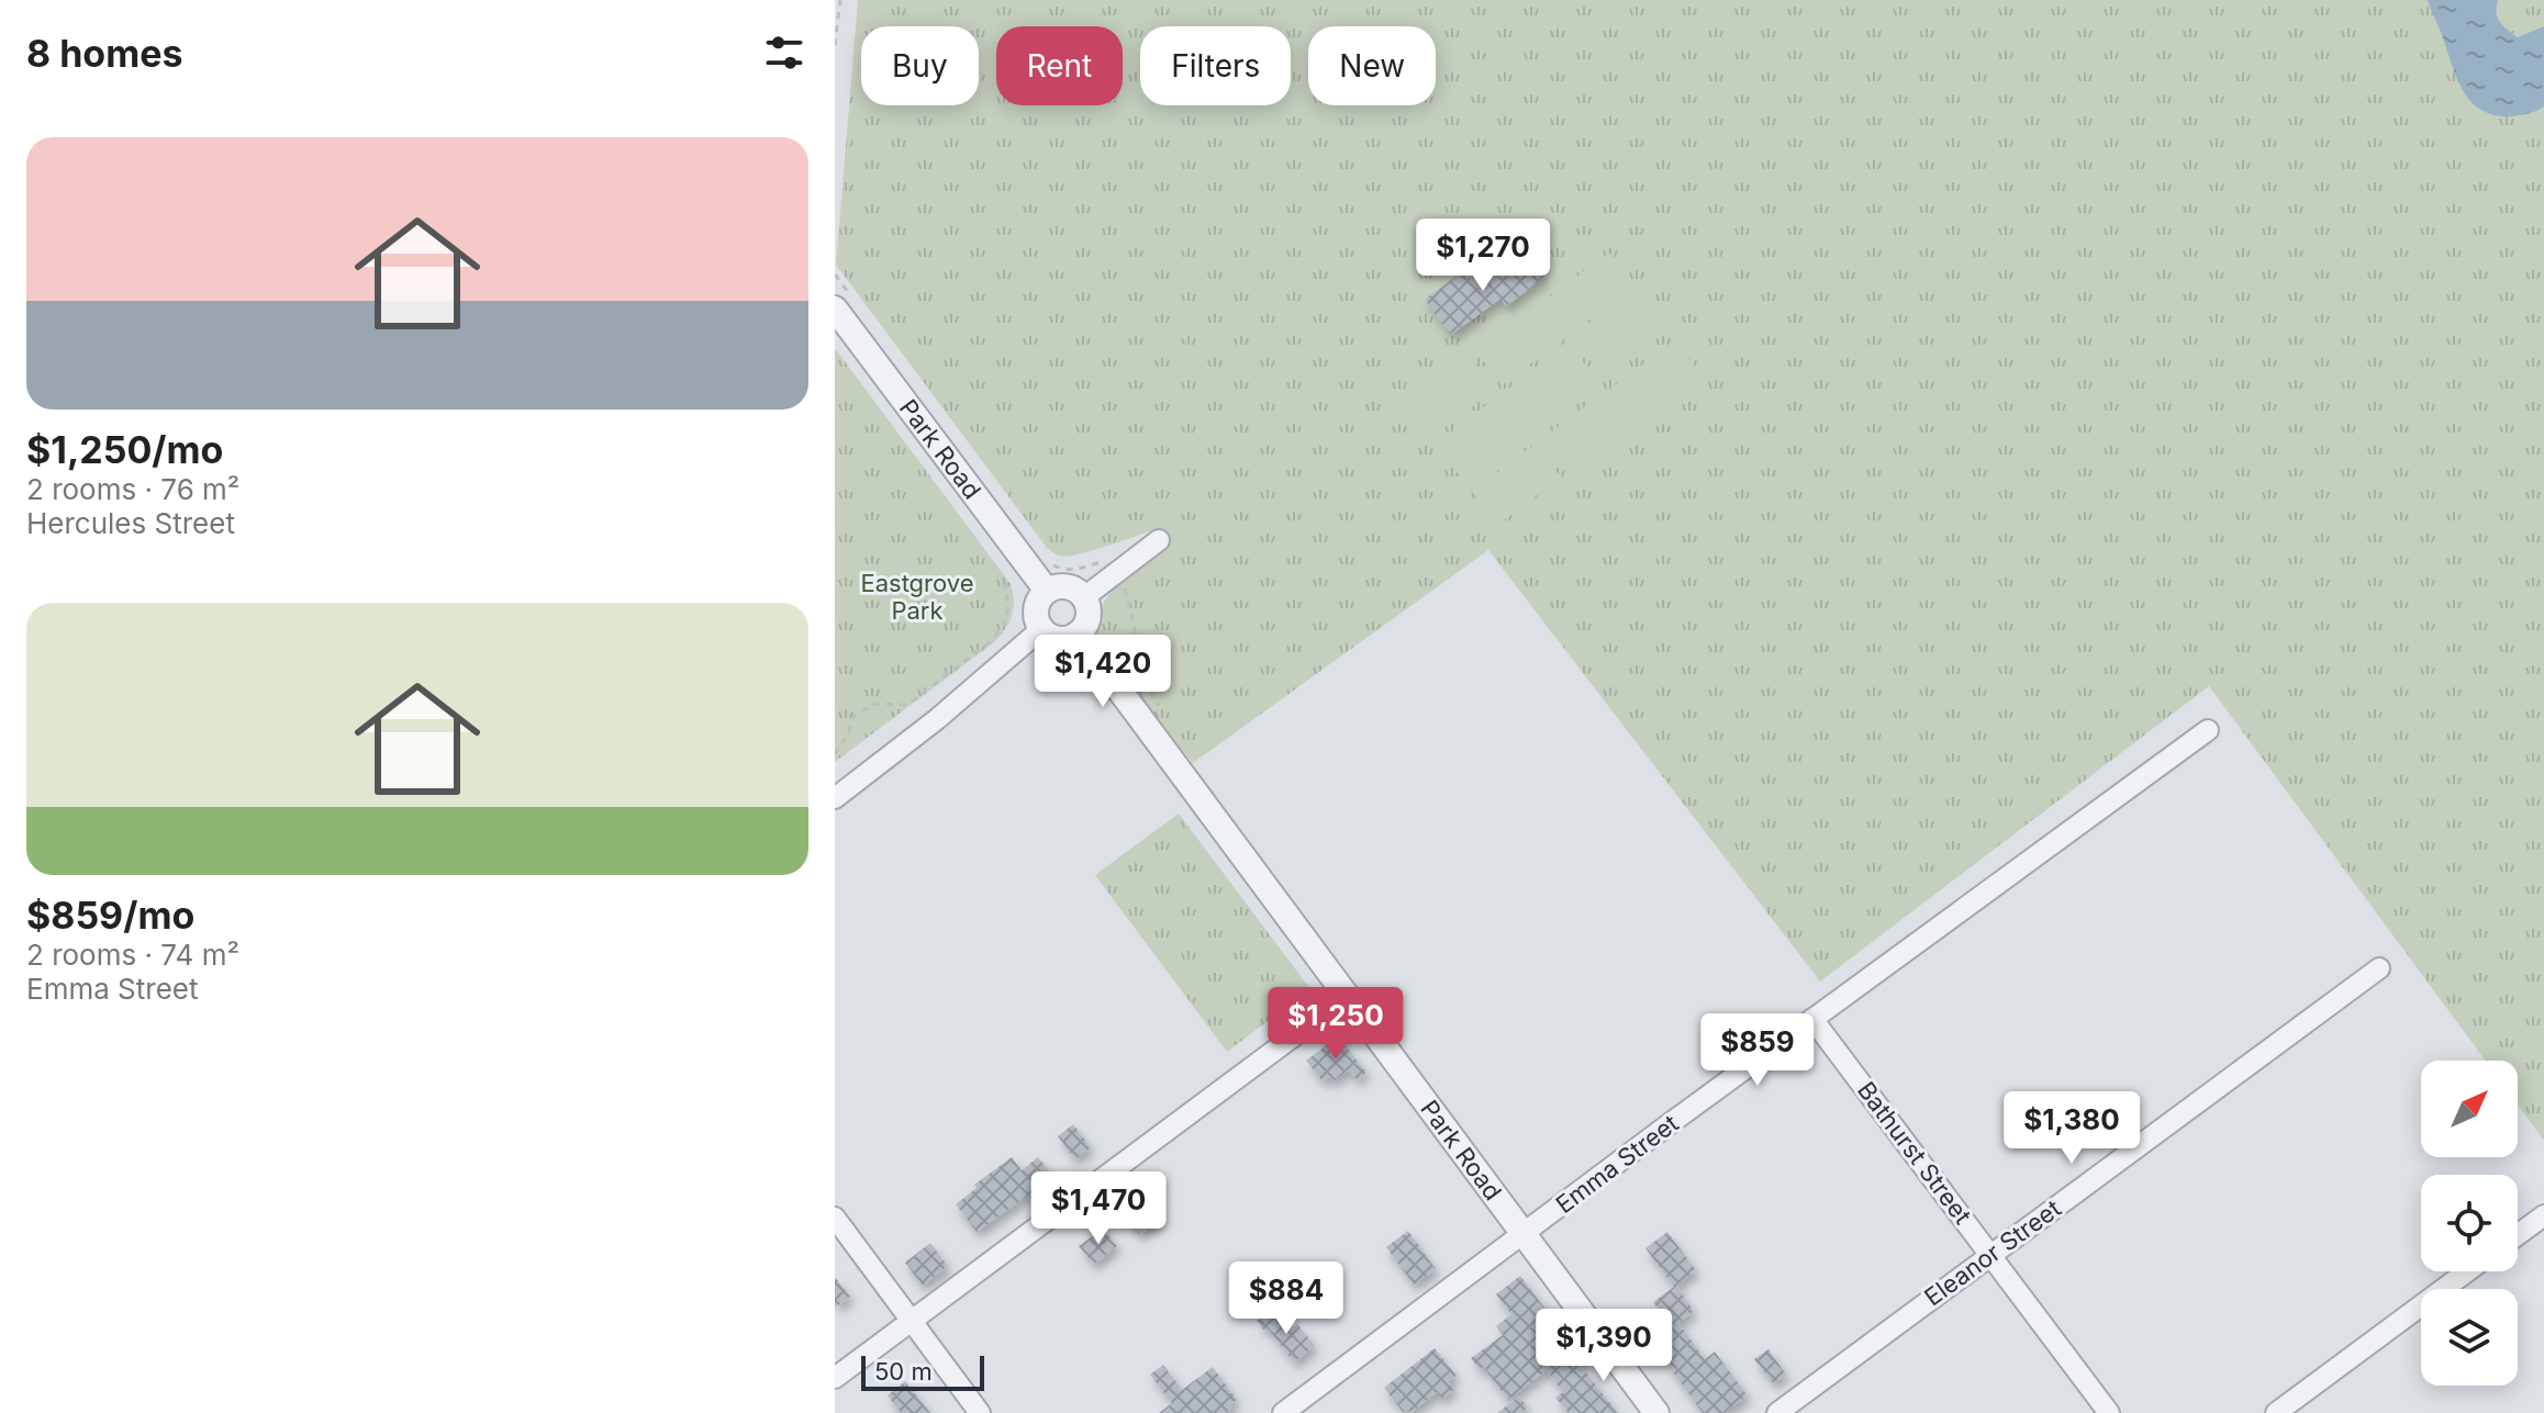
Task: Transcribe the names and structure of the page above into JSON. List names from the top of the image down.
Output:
{
  "streets": {
    "street": [
      "Park Road",
      "Bathurst Street",
      "Emma Street",
      "Eleanor Street"
    ]
  },
  "crossings": [
    ["Park Road", "Emma Street"],
    ["Bathurst Street", "Emma Street"],
    ["Bathurst Street", "Eleanor Street"]
  ],
  "parks": ["Eastgrove Park"],
  "scale_bar": "50 m",
  "north": "top right",
  "page": {
    "heading": "8 homes",
    "chip": [
      "Buy",
      "Rent",
      "Filters",
      "New"
    ],
    "list": [
      {
        "name": "$1,250/mo",
        "note": "2 rooms · 76 m² · Hercules Street"
      },
      {
        "name": "$859/mo",
        "note": "2 rooms · 74 m² · Emma Street"
      }
    ],
    "price": [
      "$1,270",
      "$1,420",
      "$1,250",
      "$859",
      "$1,380",
      "$1,470",
      "$884",
      "$1,390"
    ],
    "scale": "50 m"
  }
}
